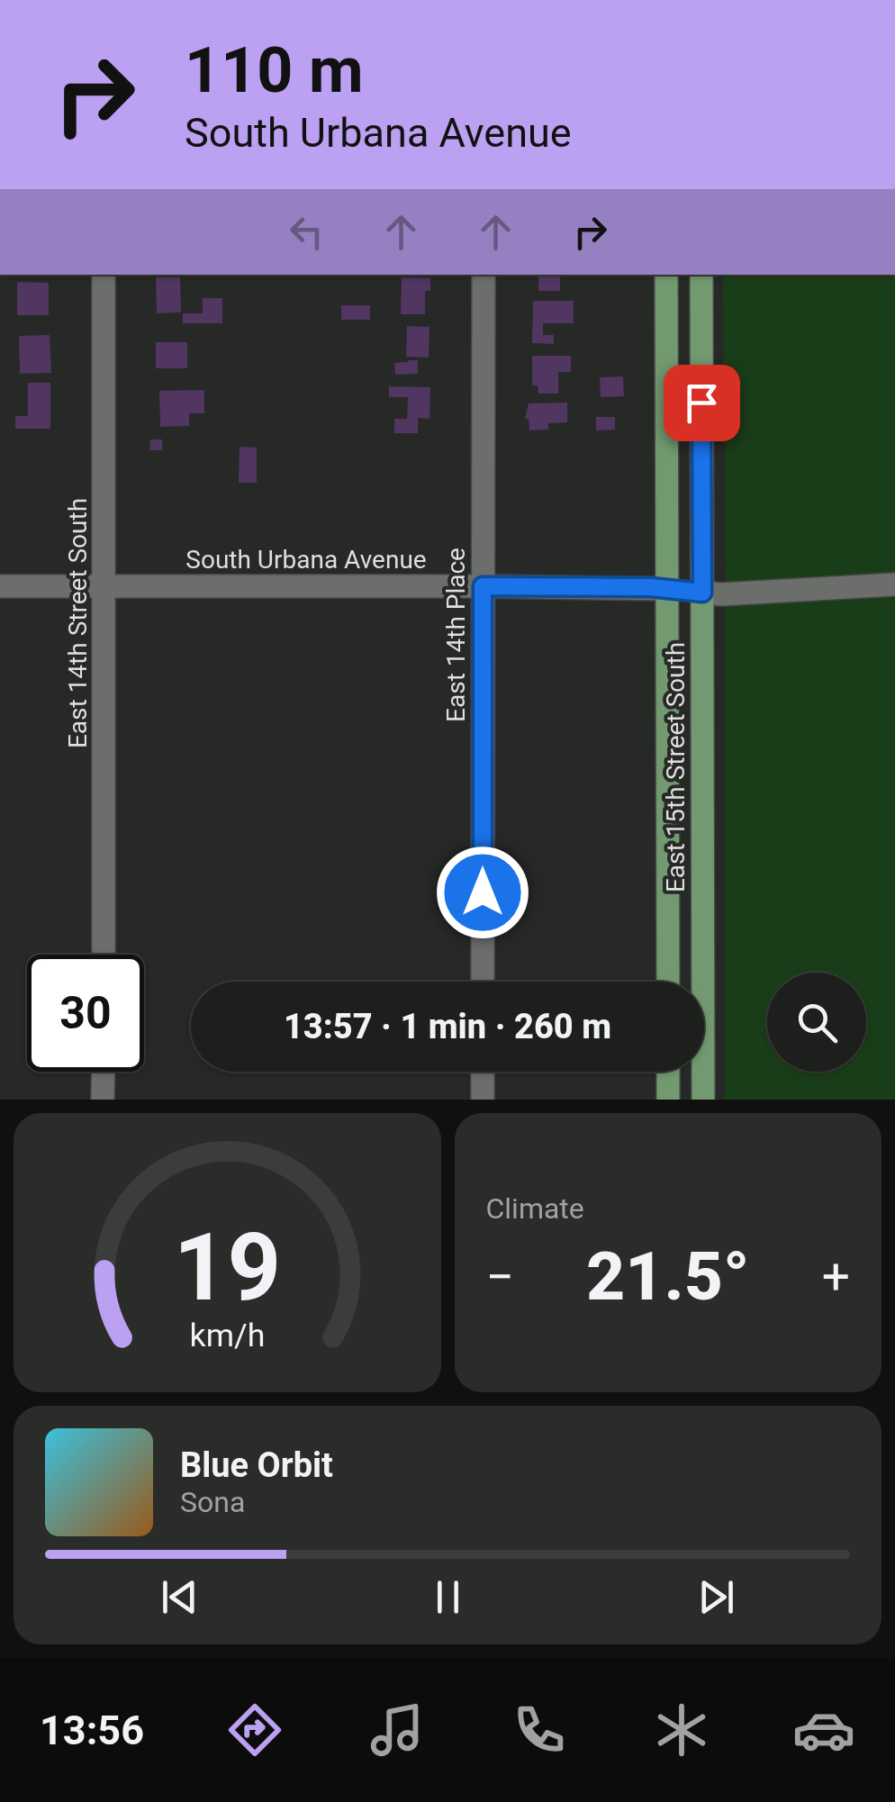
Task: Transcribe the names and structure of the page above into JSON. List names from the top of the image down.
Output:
{
  "streets": {
    "main road": ["East 15th Street South"],
    "street": ["South Urbana Avenue", "East 14th Street South", "East 14th Place"]
  },
  "crossings": [
    ["South Urbana Avenue", "East 14th Street South"],
    ["South Urbana Avenue", "East 14th Place"],
    ["South Urbana Avenue", "East 15th Street South"]
  ],
  "page": {
    "turn": ["110 m", "South Urbana Avenue"],
    "limit": "30",
    "trip": "13:57 · 1 min · 260 m",
    "tile": "Climate",
    "heat": ["−", "21.5°", "+"],
    "song": ["Blue Orbit", "Sona"],
    "tabs": "13:56",
    "gauge": ["19", "km/h"]
  }
}
